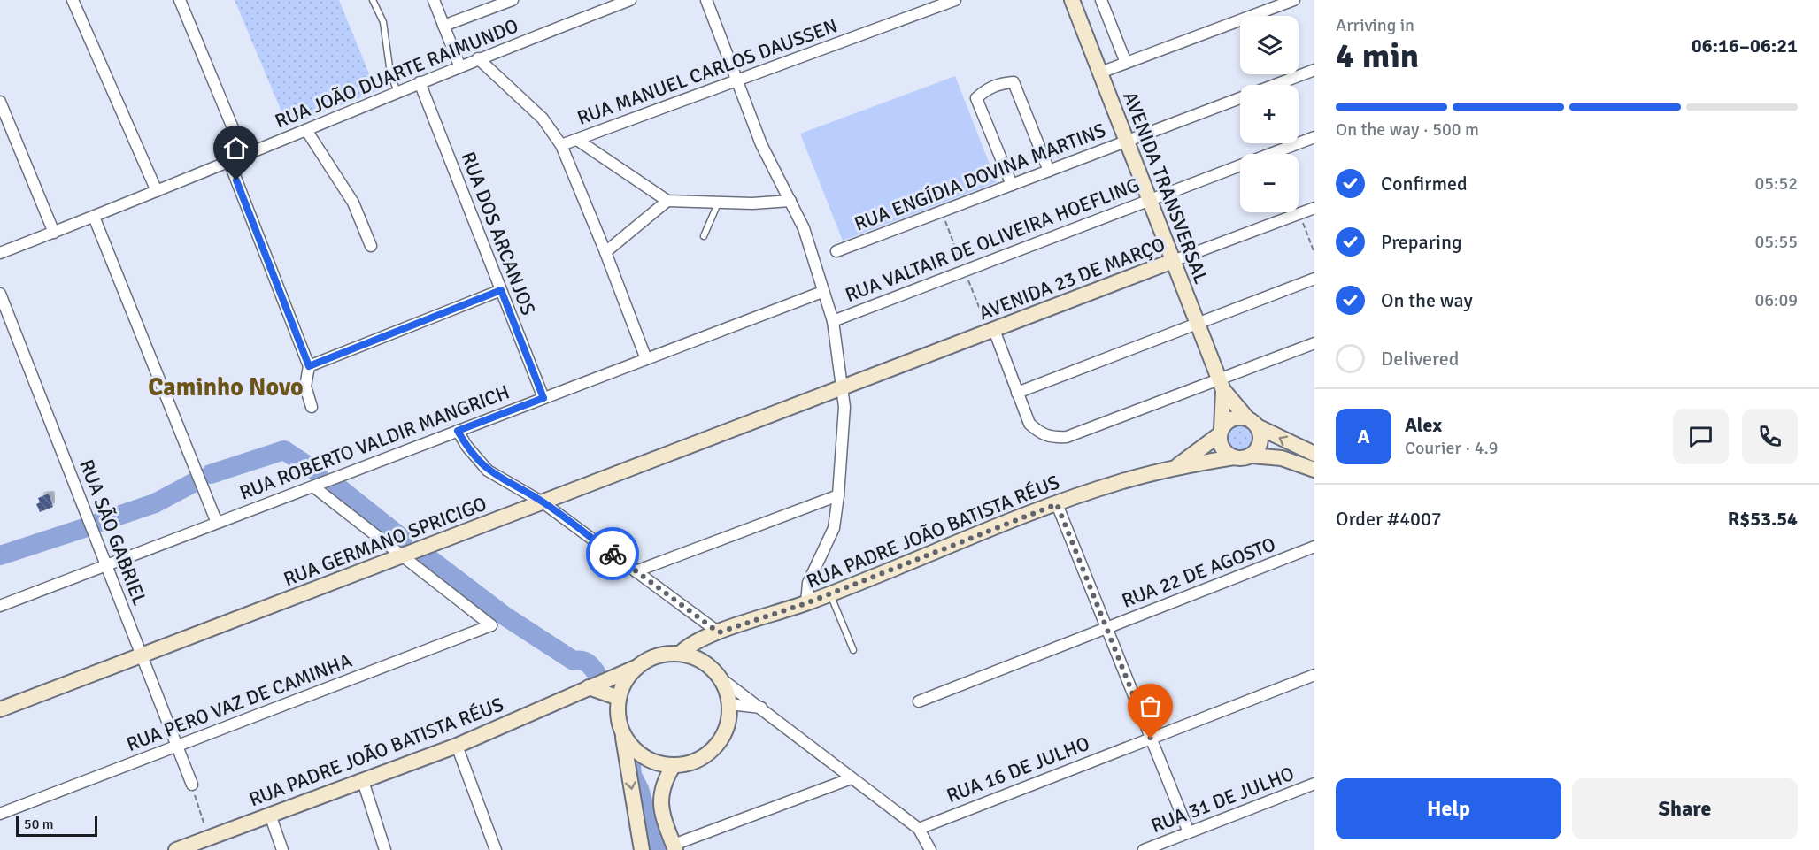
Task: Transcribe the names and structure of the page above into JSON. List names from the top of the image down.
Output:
{
  "streets": {
    "main road": [
      "AVENIDA TRANSVERSAL",
      "AVENIDA 23 DE MARÇO",
      "RUA PADRE JOÃO BATISTA RÉUS",
      "RUA GERMANO SPRICIGO"
    ],
    "street": [
      "RUA MANUEL CARLOS DAUSSEN",
      "RUA JOÃO DUARTE RAIMUNDO",
      "RUA ENGÍDIA DOVINA MARTINS",
      "RUA DOS ARCANJOS",
      "RUA VALTAIR DE OLIVEIRA HOEFLING",
      "RUA ROBERTO VALDIR MANGRICH",
      "RUA SÃO GABRIEL",
      "RUA 22 DE AGOSTO",
      "RUA PERO VAZ DE CAMINHA",
      "RUA 16 DE JULHO",
      "RUA 31 DE JULHO"
    ]
  },
  "crossings": [
    ["RUA JOÃO DUARTE RAIMUNDO", "RUA DOS ARCANJOS"],
    ["RUA ENGÍDIA DOVINA MARTINS", "AVENIDA TRANSVERSAL"],
    ["AVENIDA TRANSVERSAL", "RUA VALTAIR DE OLIVEIRA HOEFLING"],
    ["AVENIDA TRANSVERSAL", "AVENIDA 23 DE MARÇO"],
    ["AVENIDA TRANSVERSAL", "RUA PADRE JOÃO BATISTA RÉUS"],
    ["RUA DOS ARCANJOS", "RUA ROBERTO VALDIR MANGRICH"],
    ["AVENIDA 23 DE MARÇO", "RUA GERMANO SPRICIGO"],
    ["RUA ROBERTO VALDIR MANGRICH", "RUA SÃO GABRIEL"],
    ["RUA SÃO GABRIEL", "RUA GERMANO SPRICIGO"],
    ["RUA SÃO GABRIEL", "RUA PERO VAZ DE CAMINHA"],
    ["RUA GERMANO SPRICIGO", "RUA PERO VAZ DE CAMINHA"]
  ],
  "districts": ["Caminho Novo"],
  "scale_bar": "50 m",
  "page": {
    "heading": ["4 min", "Arriving in", "06:16–06:21"],
    "panel": [
      "Alex",
      "Courier · 4.9",
      "Order #4007",
      "R$53.54"
    ],
    "map_buttons": ["+", "−"],
    "bar": "On the way · 500 m",
    "list": [
      ["Confirmed", "05:52"],
      ["Preparing", "05:55"],
      ["On the way", "06:09"],
      "Delivered"
    ],
    "round": "A",
    "buttons": ["Help", "Share"],
    "scale": "50 m"
  }
}
